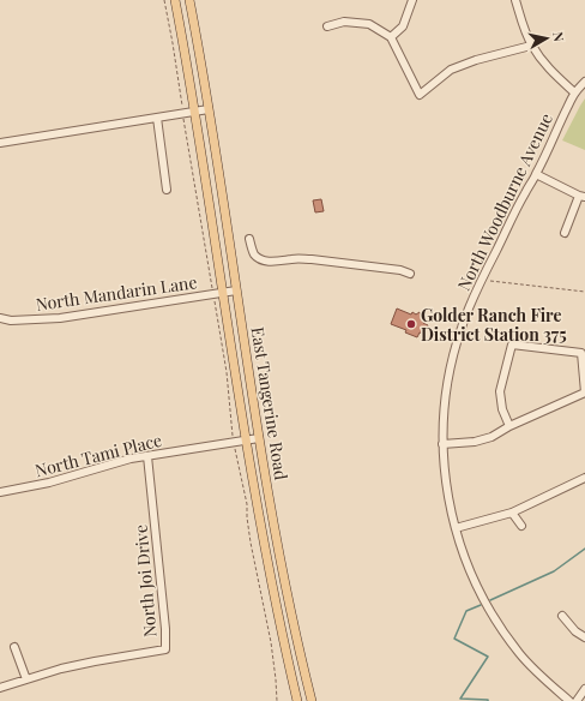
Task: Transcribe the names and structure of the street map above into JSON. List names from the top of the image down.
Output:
{
  "streets": {
    "main road": ["East Tangerine Road"],
    "street": [
      "North Woodburne Avenue",
      "North Mandarin Lane",
      "North Tami Place",
      "North Joi Drive"
    ]
  },
  "crossings": [
    ["North Mandarin Lane", "East Tangerine Road"],
    ["East Tangerine Road", "North Tami Place"],
    ["North Tami Place", "North Joi Drive"]
  ],
  "places": ["Golder Ranch Fire District Station 375"],
  "north": "right"
}
